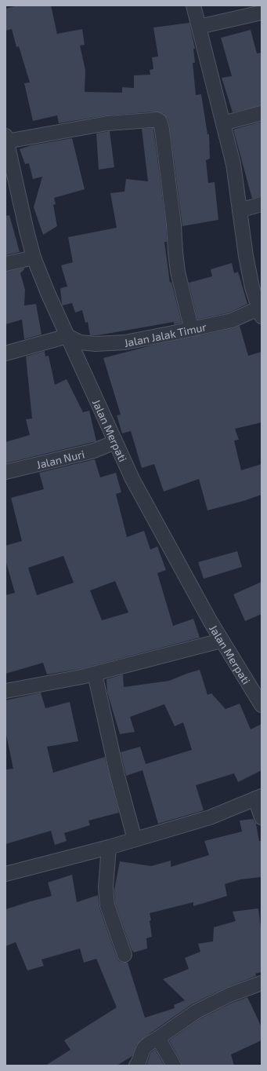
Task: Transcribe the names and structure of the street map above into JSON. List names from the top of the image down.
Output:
{
  "streets": {
    "street": ["Jalan Jalak Timur", "Jalan Merpati", "Jalan Nuri"]
  },
  "crossings": [
    ["Jalan Jalak Timur", "Jalan Merpati"],
    ["Jalan Merpati", "Jalan Nuri"]
  ]
}
